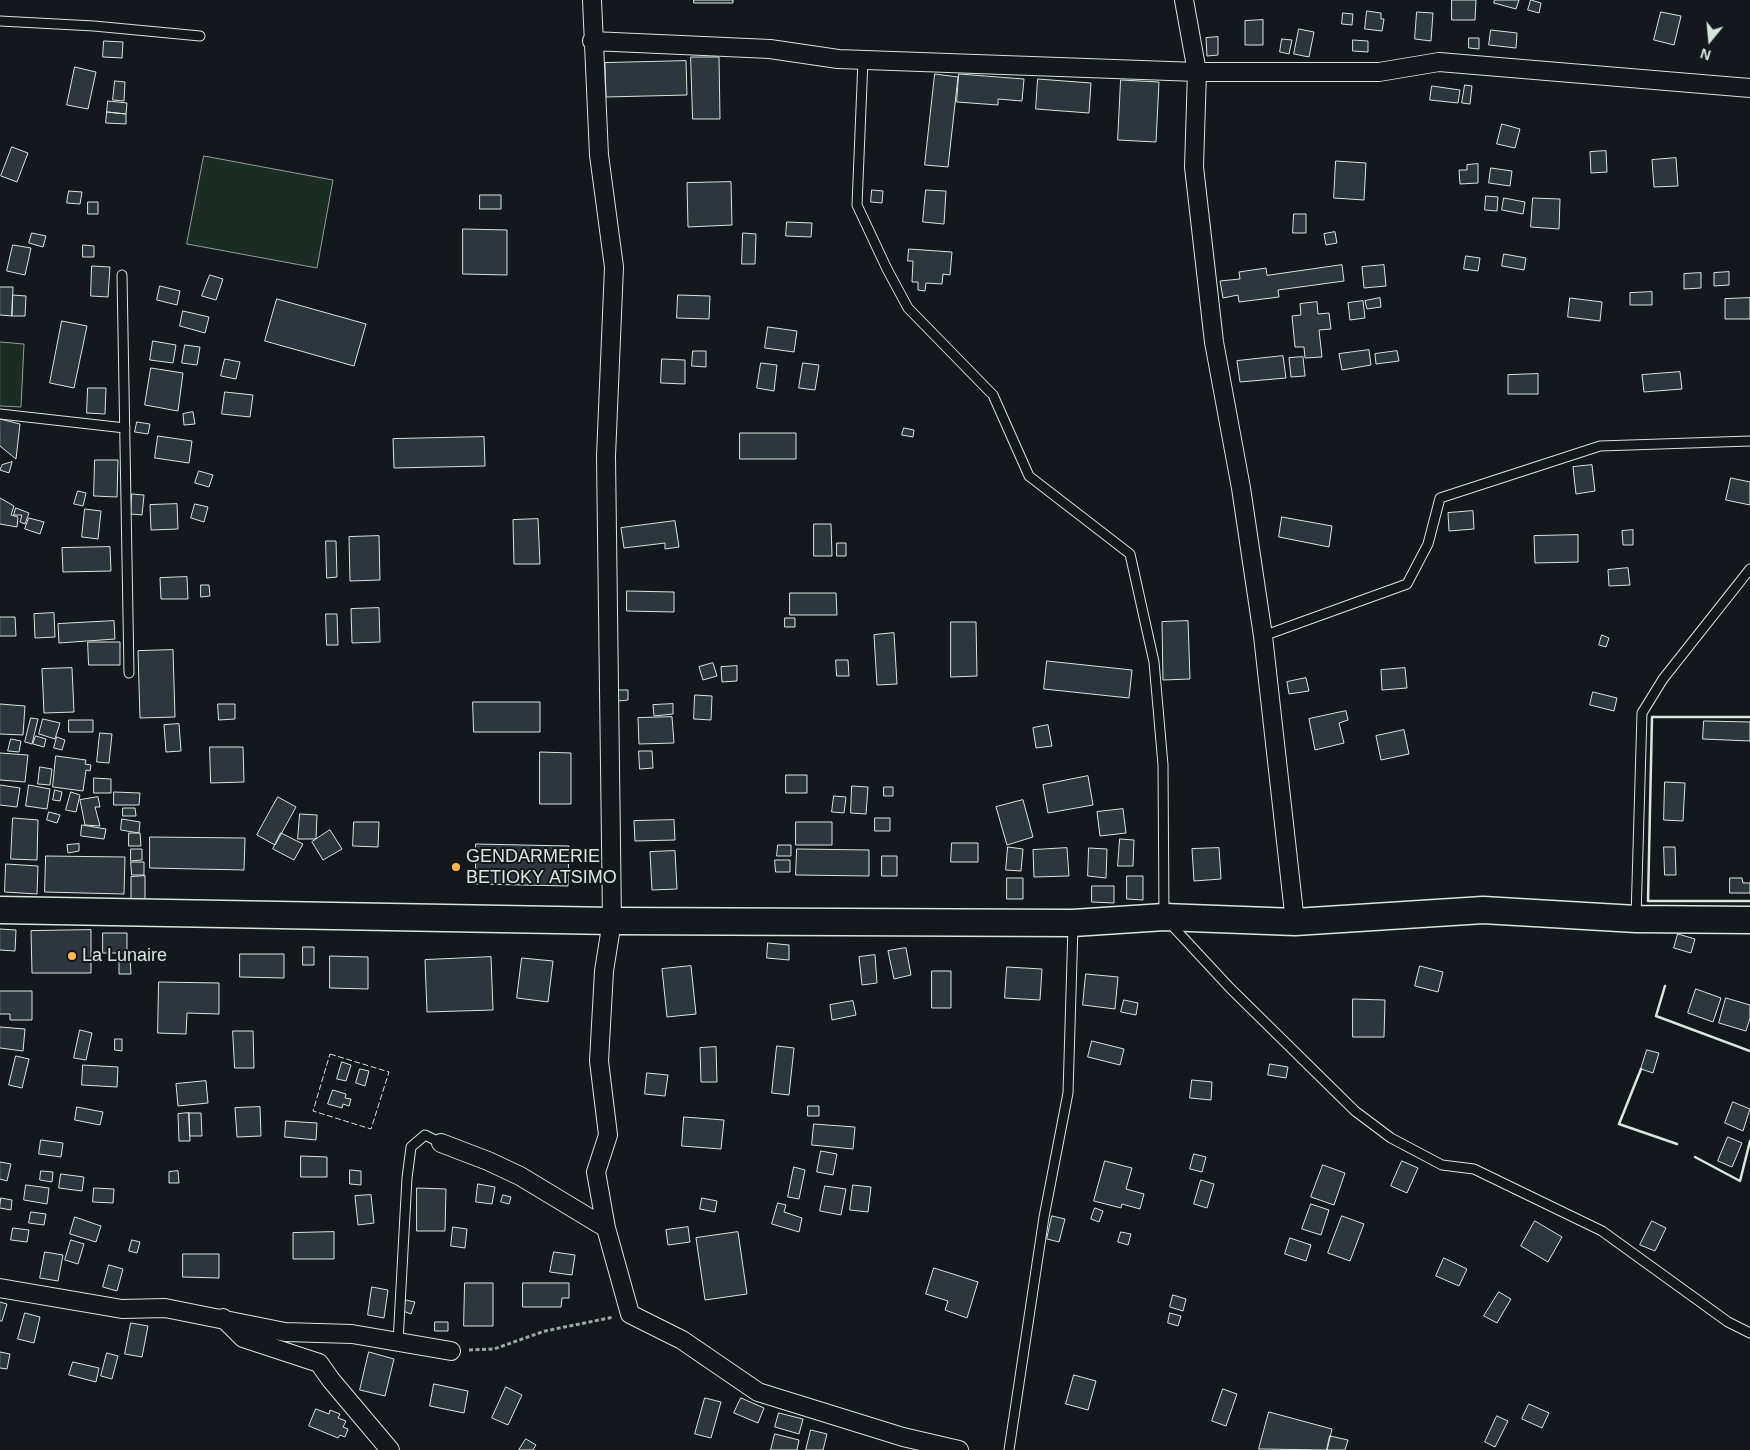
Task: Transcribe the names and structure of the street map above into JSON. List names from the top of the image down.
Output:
{
  "places": ["GENDARMERIE BETIOKY ATSIMO", "La Lunaire"],
  "north": "bottom"
}
